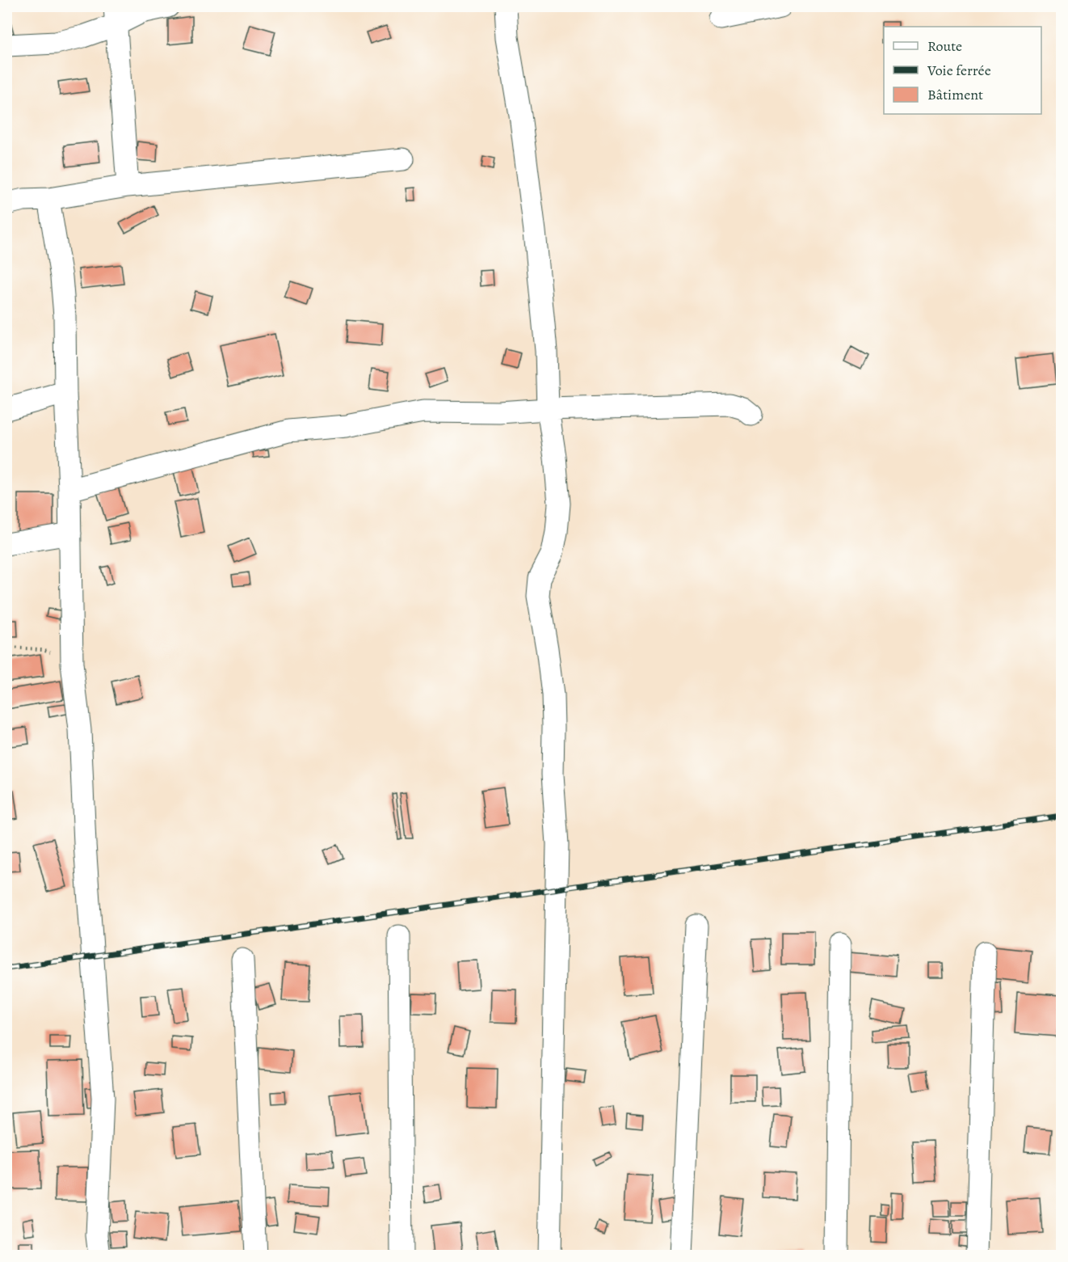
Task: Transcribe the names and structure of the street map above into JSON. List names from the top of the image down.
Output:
{
  "legend": ["Route", "Voie ferrée", "Bâtiment"]
}
